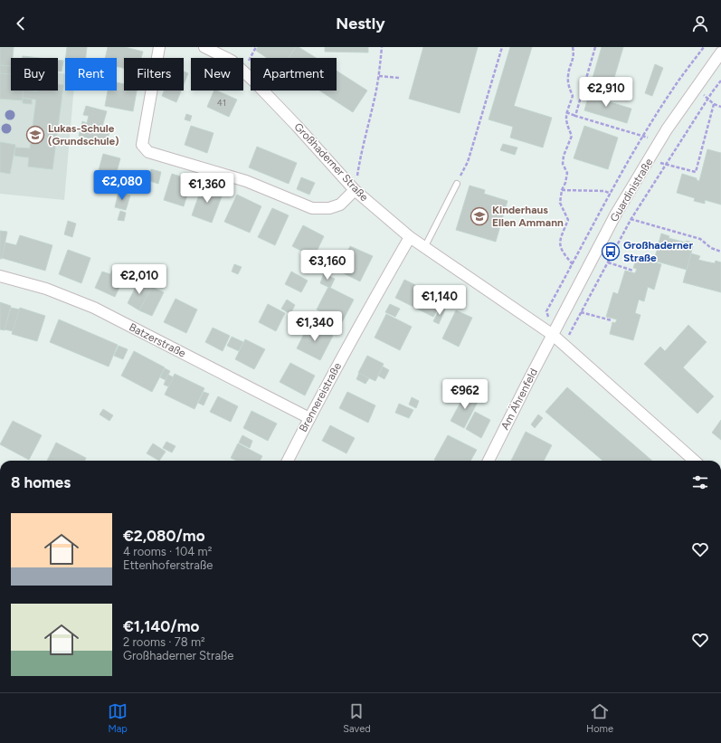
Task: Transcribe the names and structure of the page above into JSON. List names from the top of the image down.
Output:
{
  "streets": {
    "street": [
      "Großhaderner Straße",
      "Guardinistraße",
      "Batzerstraße",
      "Brennereistraße",
      "Am Ährenfeld"
    ]
  },
  "crossings": [
    ["Großhaderner Straße", "Guardinistraße"],
    ["Großhaderner Straße", "Brennereistraße"],
    ["Großhaderner Straße", "Am Ährenfeld"],
    ["Guardinistraße", "Am Ährenfeld"],
    ["Batzerstraße", "Brennereistraße"]
  ],
  "places": {
    "school or university": ["Lukas-Schule (Grundschule)", "Kinderhaus Ellen Ammann"],
    "bus stop": ["Großhaderner Straße"]
  },
  "house_numbers": ["41"],
  "page": {
    "header": "Nestly",
    "chip": [
      "Buy",
      "Rent",
      "Filters",
      "New",
      "Apartment"
    ],
    "price": [
      "€2,910",
      "€2,080",
      "€1,360",
      "€3,160",
      "€2,010",
      "€1,140",
      "€1,340",
      "€962"
    ],
    "heading": "8 homes",
    "list": [
      {
        "name": "€2,080/mo",
        "note": "4 rooms · 104 m² · Ettenhoferstraße"
      },
      {
        "name": "€1,140/mo",
        "note": "2 rooms · 78 m² · Großhaderner Straße"
      }
    ],
    "tabs": ["Map", "Saved", "Home"]
  }
}
